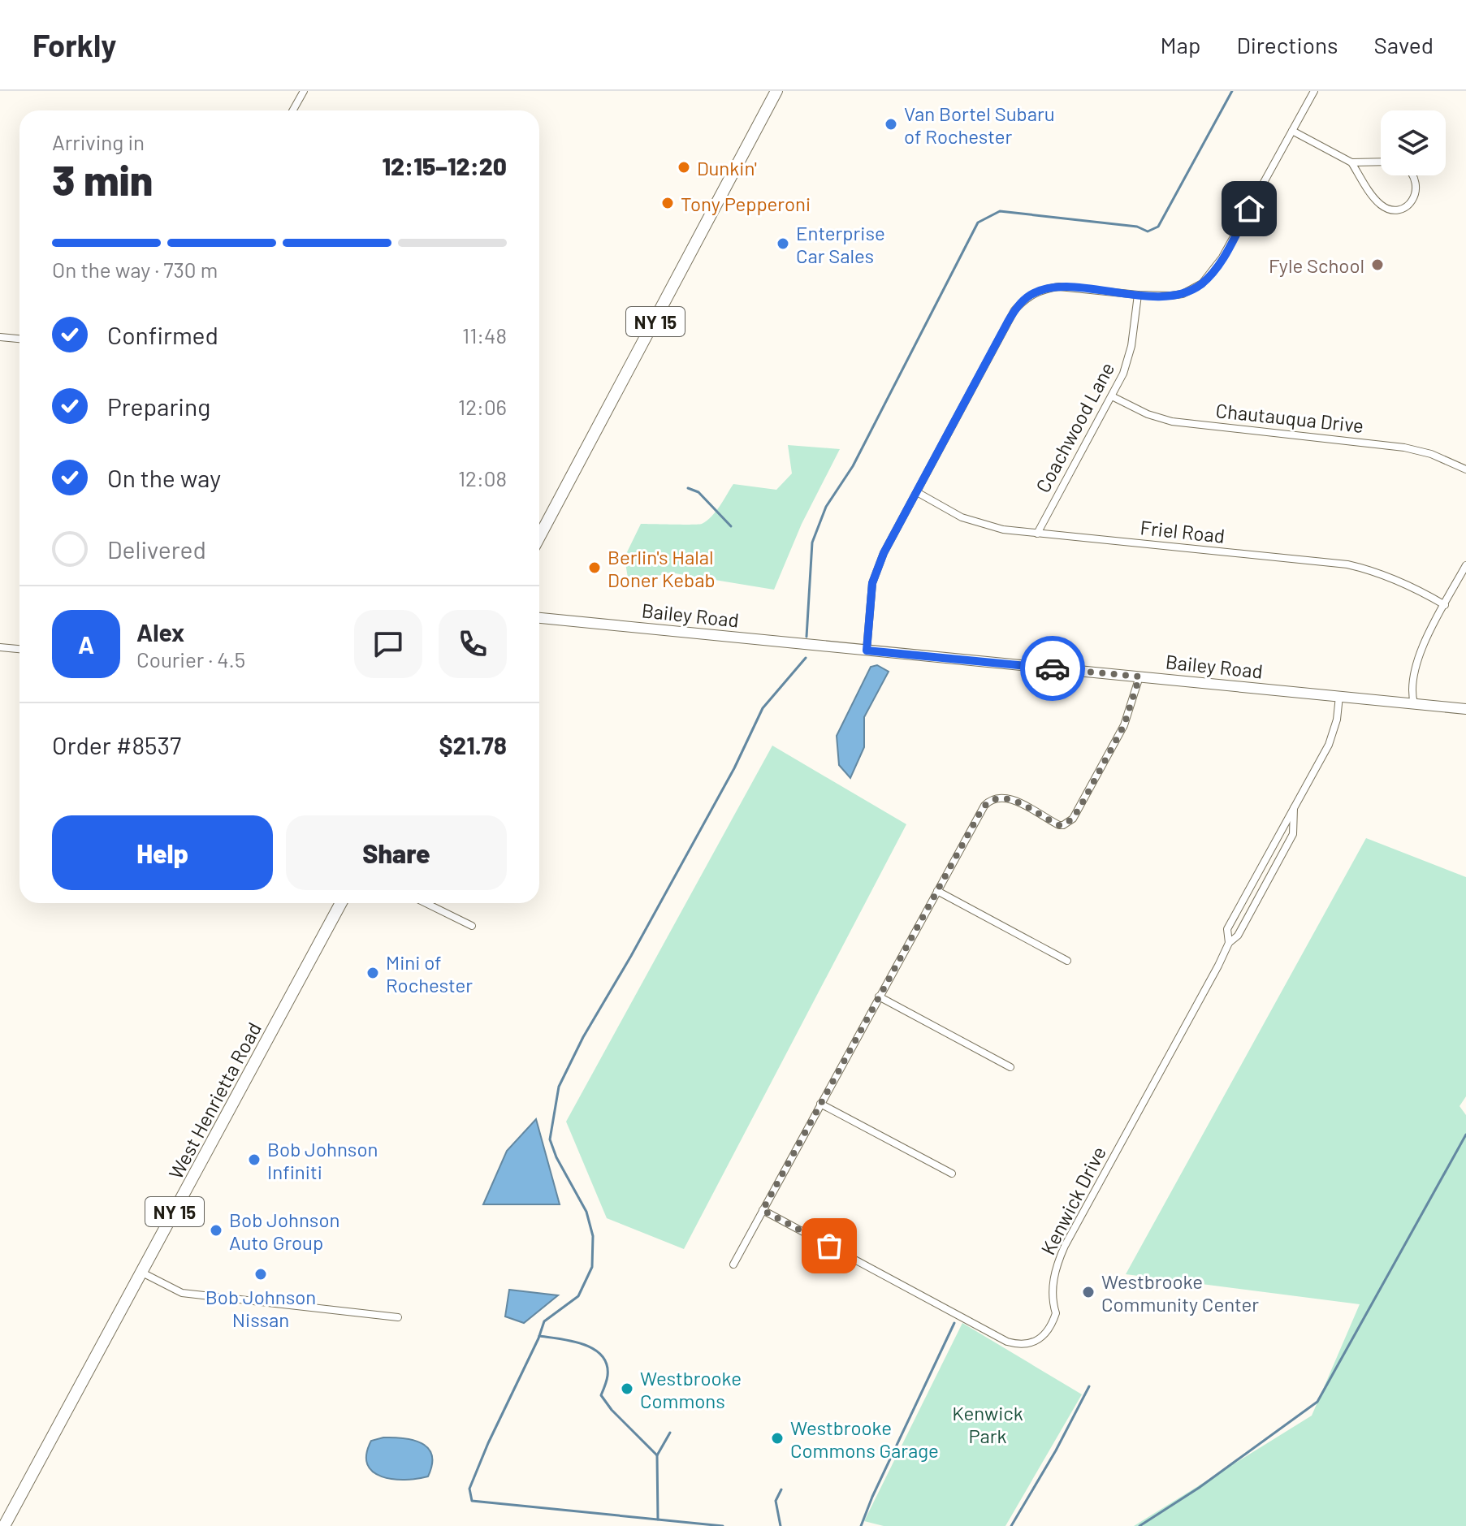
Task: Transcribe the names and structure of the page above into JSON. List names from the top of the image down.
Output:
{
  "streets": {
    "main road": ["NY 15", "West Henrietta Road"],
    "street": [
      "Chautauqua Drive",
      "Coachwood Lane",
      "Friel Road",
      "Bailey Road",
      "Kenwick Drive"
    ]
  },
  "crossings": [
    ["Chautauqua Drive", "Coachwood Lane"],
    ["Coachwood Lane", "Friel Road"],
    ["Bailey Road", "Kenwick Drive"]
  ],
  "parks": ["Kenwick Park"],
  "places": [
    "Van Bortel Subaru of Rochester",
    "Dunkin'",
    "Tony Pepperoni",
    "Enterprise Car Sales",
    "Fyle School",
    "Berlin's Halal Doner Kebab",
    "Mini of Rochester",
    "Bob Johnson Infiniti",
    "Bob Johnson Auto Group",
    "Bob Johnson Nissan",
    "Westbrooke Community Center",
    "Westbrooke Commons",
    "Westbrooke Commons Garage"
  ],
  "page": {
    "header": "Forkly",
    "nav": ["Map", "Directions", "Saved"],
    "heading": ["3 min", "Arriving in", "12:15–12:20"],
    "panel": [
      "Alex",
      "Courier · 4.5",
      "Order #8537",
      "$21.78"
    ],
    "bar": "On the way · 730 m",
    "list": [
      ["Confirmed", "11:48"],
      ["Preparing", "12:06"],
      ["On the way", "12:08"],
      "Delivered"
    ],
    "round": "A",
    "buttons": ["Help", "Share"]
  }
}
